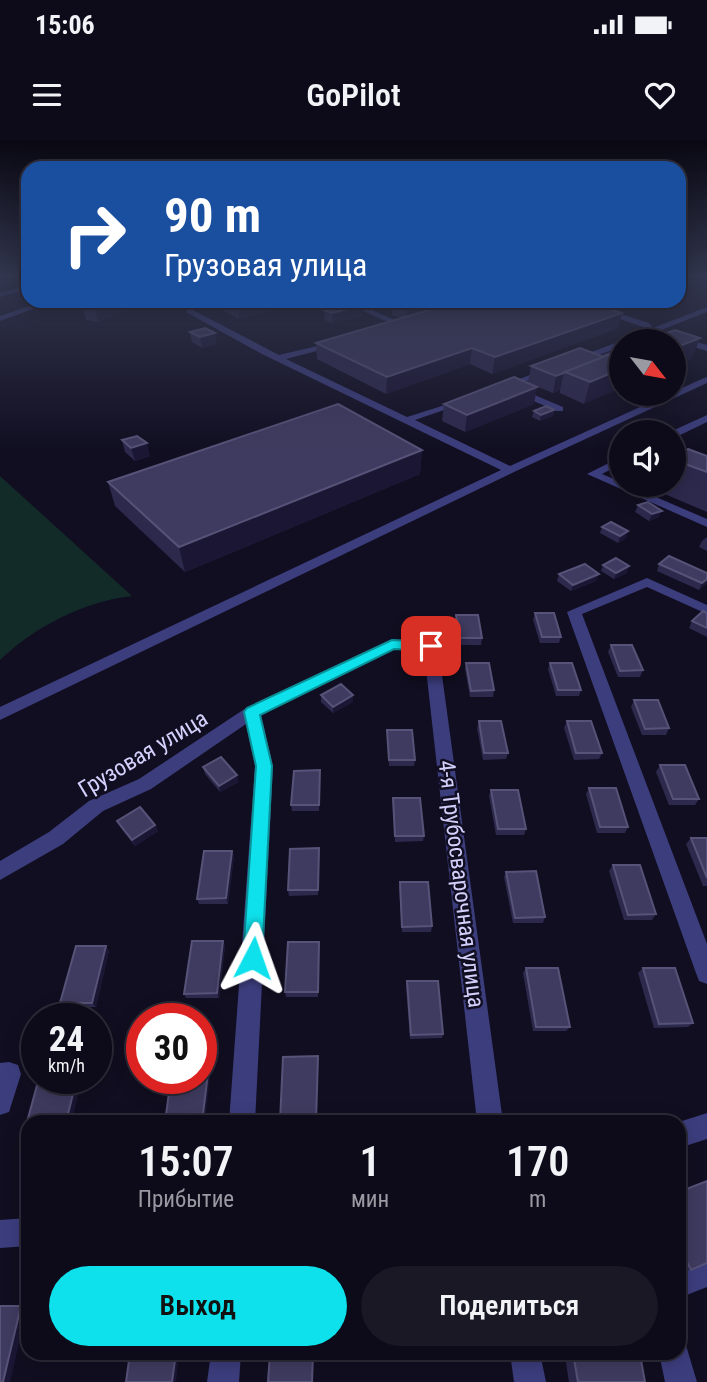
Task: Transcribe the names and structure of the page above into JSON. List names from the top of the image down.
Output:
{
  "streets": {
    "street": ["Грузовая улица", "4-я Трубосварочная улица"]
  },
  "crossings": [
    ["Грузовая улица", "4-я Трубосварочная улица"]
  ],
  "north": "bottom right",
  "page": {
    "status": "15:06",
    "header": "GoPilot",
    "turn": ["90 m", "Грузовая улица"],
    "speed": "24 km/h",
    "limit": "30",
    "eta": [
      "15:07",
      "Прибытие",
      "1",
      "мин",
      "170",
      "m"
    ],
    "buttons": ["Выход", "Поделиться"]
  }
}
